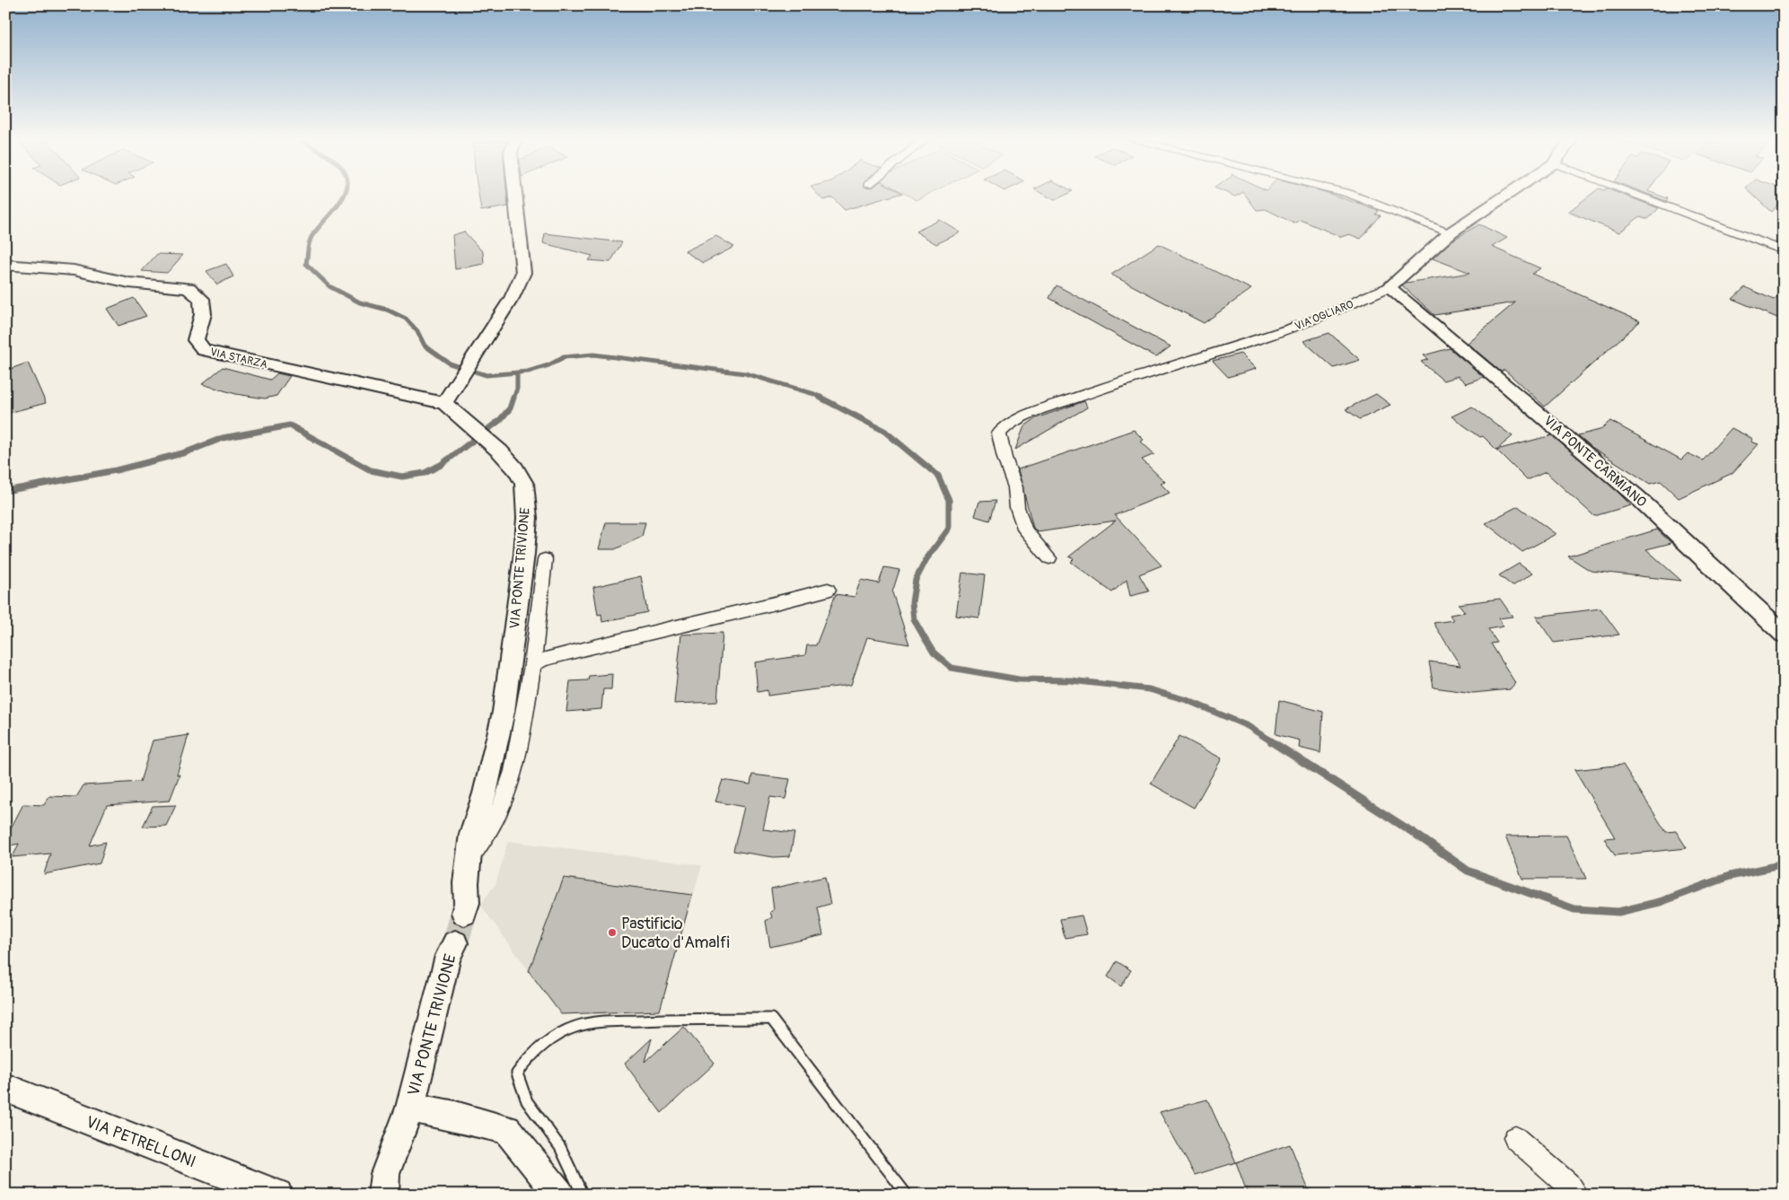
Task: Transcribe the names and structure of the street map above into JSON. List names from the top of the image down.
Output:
{
  "streets": {
    "street": [
      "VIA OGLIARO",
      "VIA STARZA",
      "VIA PONTE CARMIANO",
      "VIA PONTE TRIVIONE",
      "VIA PETRELLONI"
    ]
  },
  "crossings": [
    ["VIA OGLIARO", "VIA PONTE CARMIANO"],
    ["VIA STARZA", "VIA PONTE TRIVIONE"]
  ],
  "places": ["Pastificio Ducato d'Amalfi"]
}
